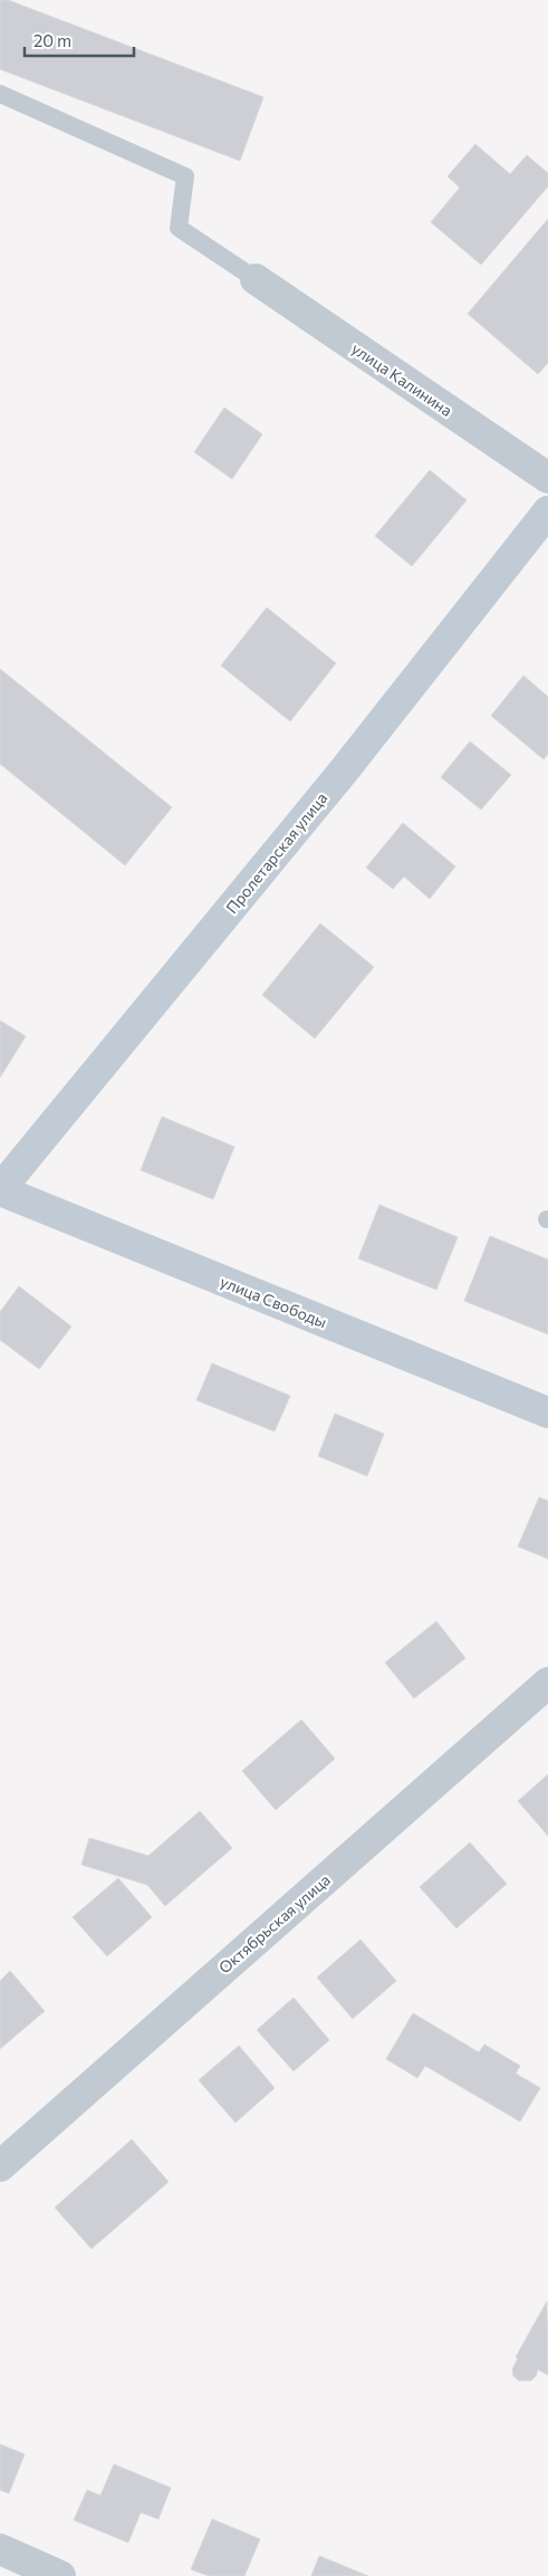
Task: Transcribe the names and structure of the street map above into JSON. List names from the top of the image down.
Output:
{
  "streets": {
    "street": [
      "улица Калинина",
      "Пролетарская улица",
      "улица Свободы",
      "Октябрьская улица"
    ]
  },
  "crossings": [
    ["Пролетарская улица", "улица Свободы"]
  ],
  "scale_bar": "20 m"
}
